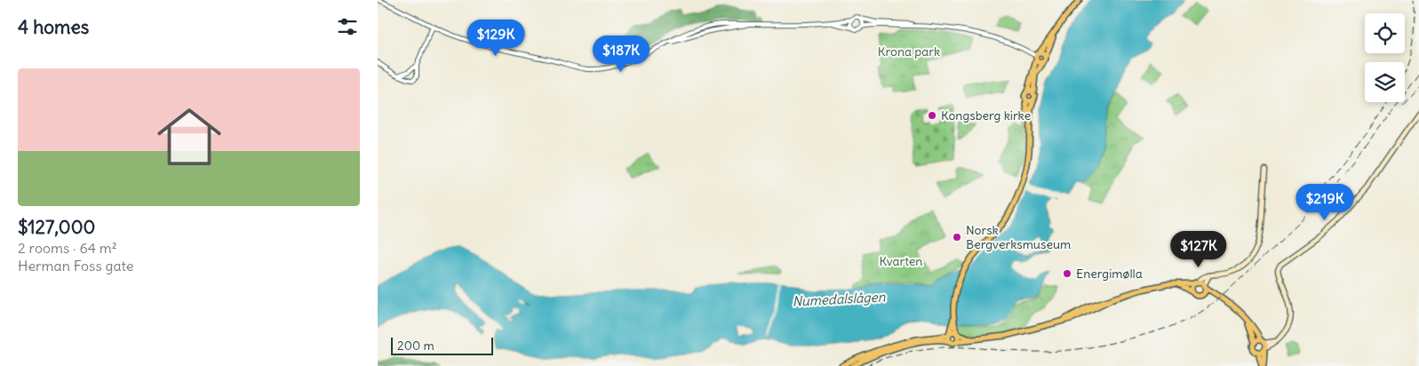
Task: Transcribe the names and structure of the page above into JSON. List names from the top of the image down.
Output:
{
  "water": ["Numedalslågen"],
  "parks": ["Krona park", "Kvarten"],
  "places": ["Kongsberg kirke", "Norsk Bergverksmuseum", "Energimølla"],
  "scale_bar": "200 m",
  "page": {
    "heading": "4 homes",
    "price": [
      "$129K",
      "$187K",
      "$219K",
      "$127K"
    ],
    "list": [
      {
        "name": "$127,000",
        "note": "2 rooms · 64 m² · Herman Foss gate"
      }
    ],
    "scale": "200 m"
  }
}
